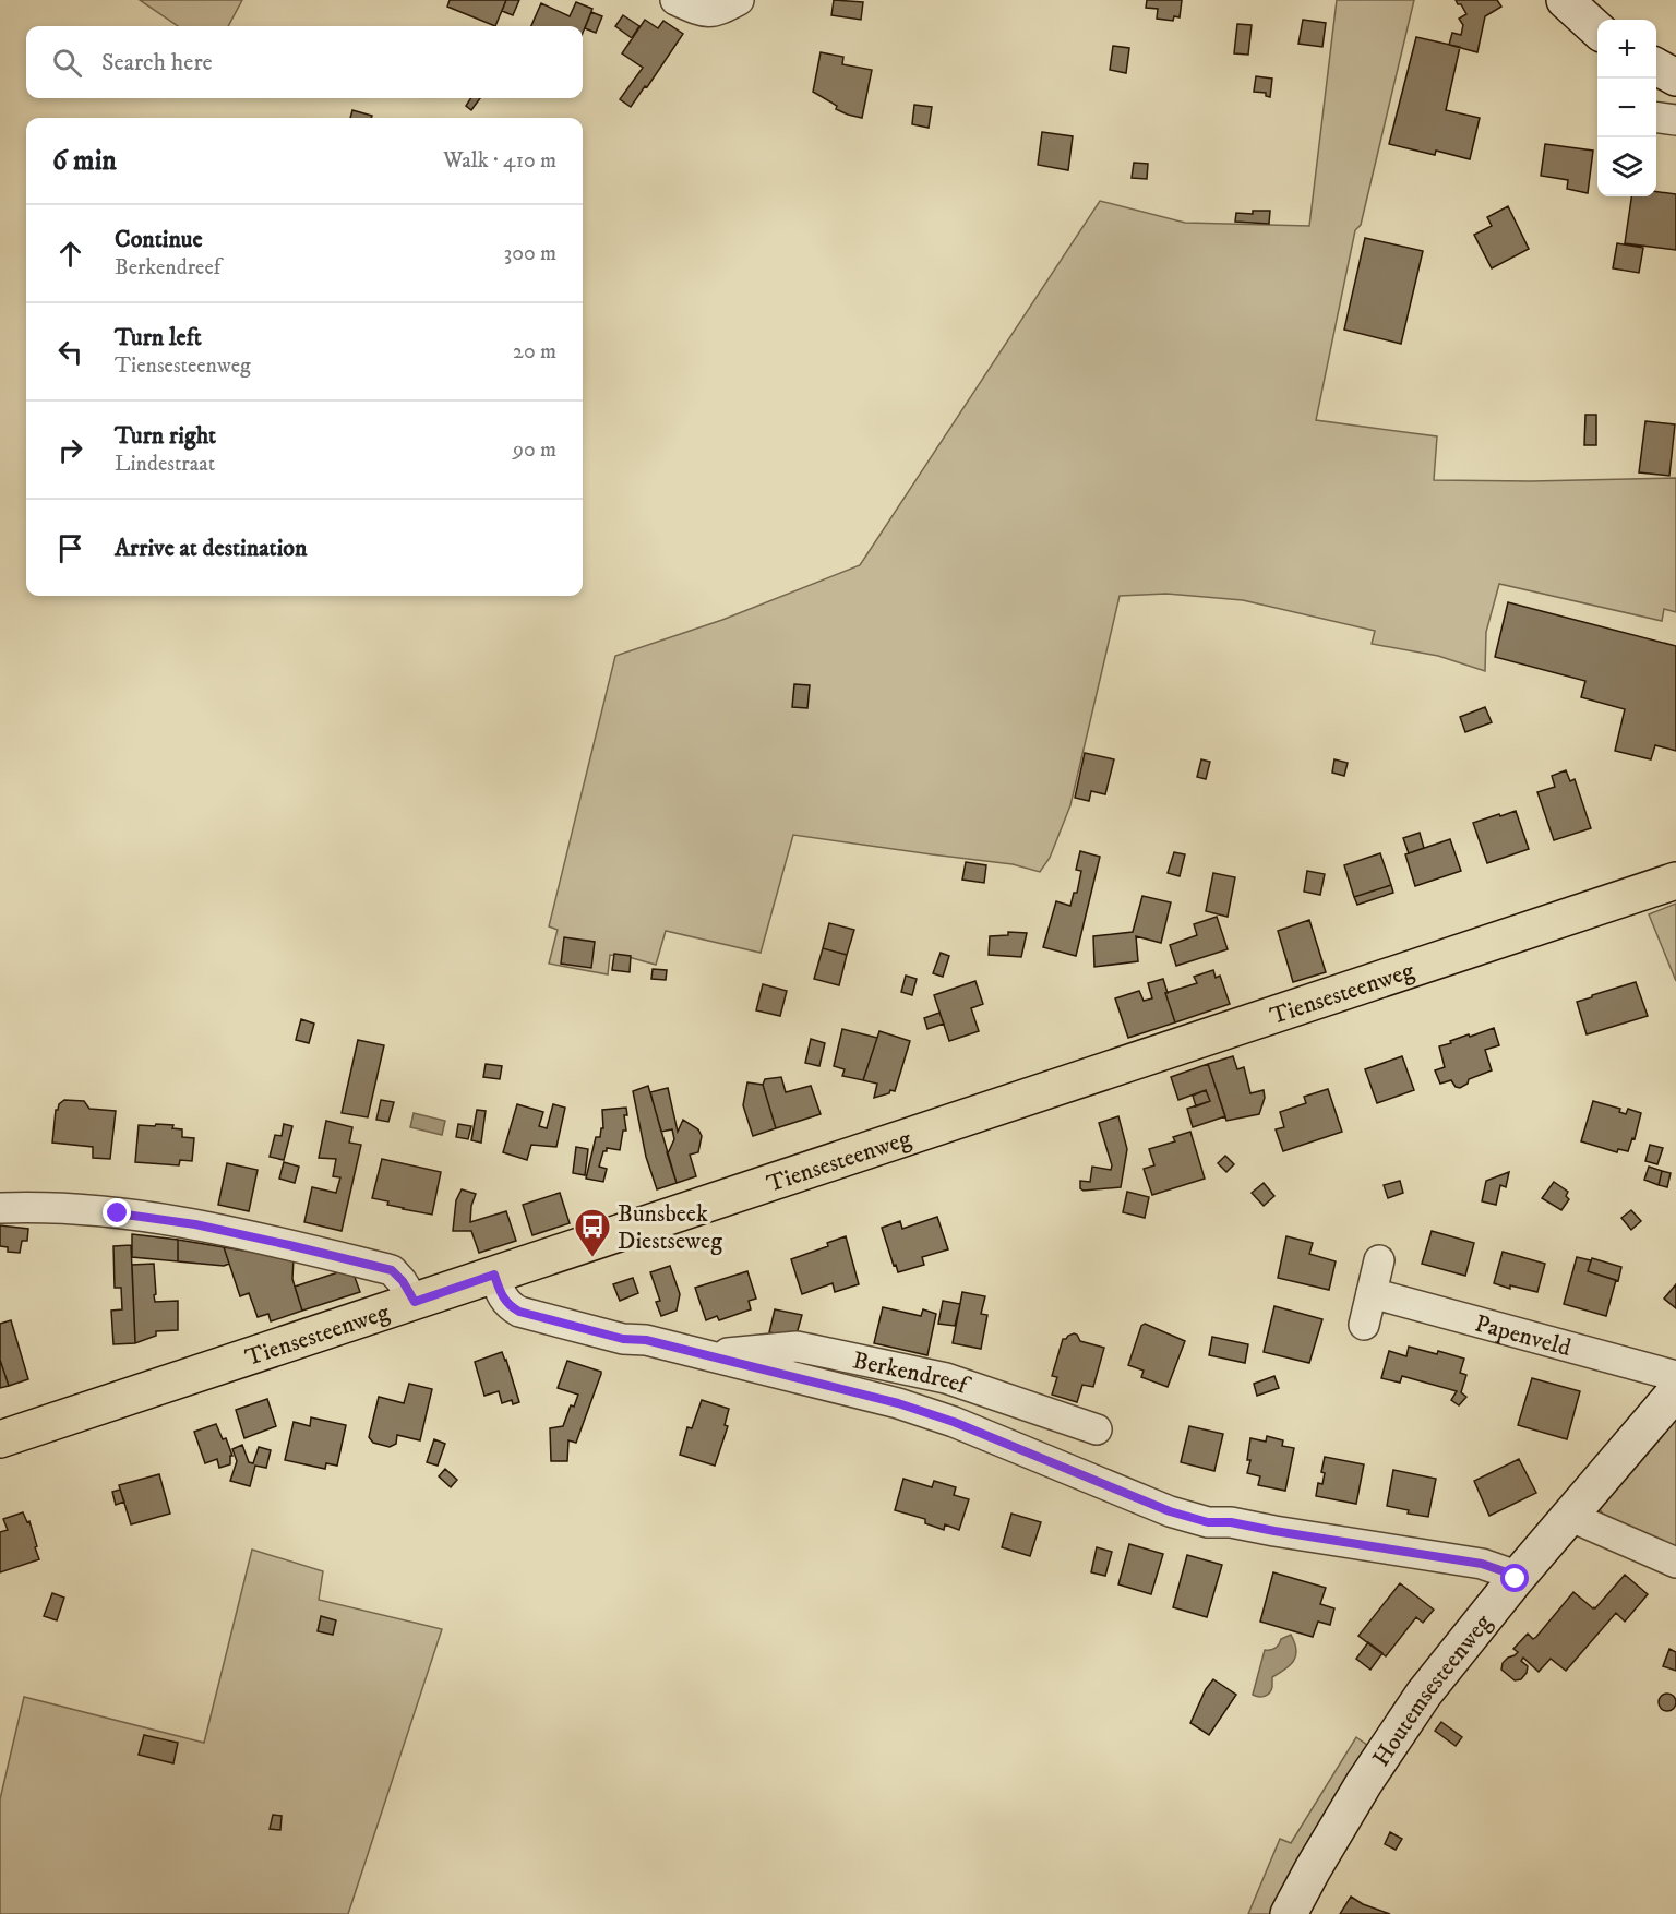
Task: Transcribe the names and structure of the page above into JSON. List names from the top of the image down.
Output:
{
  "streets": {
    "main road": ["Tiensesteenweg"],
    "street": ["Papenveld", "Berkendreef", "Houtemsesteenweg"]
  },
  "crossings": [
    ["Tiensesteenweg", "Berkendreef"],
    ["Berkendreef", "Houtemsesteenweg"]
  ],
  "places": {
    "bus stop": ["Bunsbeek Diestseweg"]
  },
  "page": {
    "map_buttons": ["+", "−"],
    "search": "Search here",
    "heading": ["6 min", "Walk · 410 m"],
    "list": [
      ["Continue", "Berkendreef", "300 m"],
      ["Turn left", "Tiensesteenweg", "20 m"],
      ["Turn right", "Lindestraat", "90 m"],
      "Arrive at destination"
    ]
  }
}
